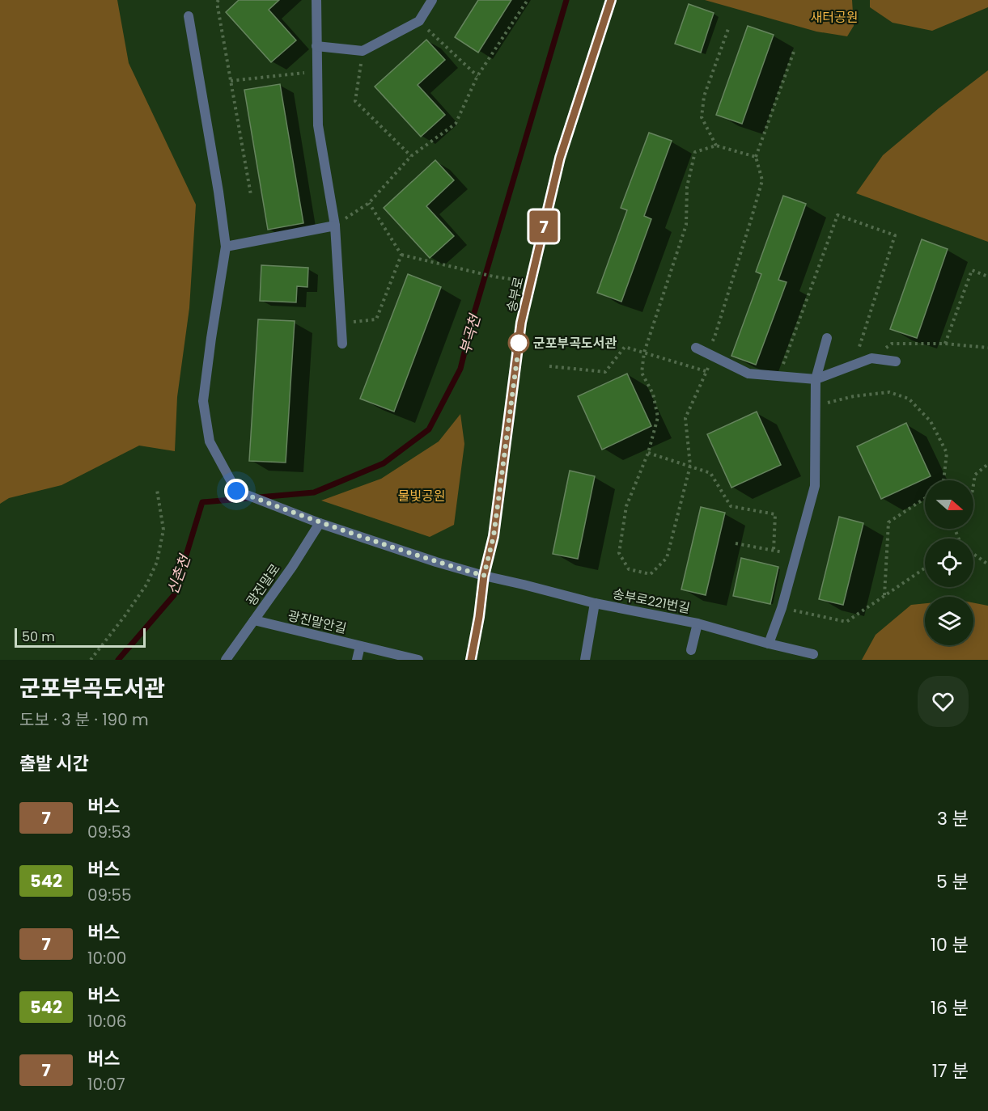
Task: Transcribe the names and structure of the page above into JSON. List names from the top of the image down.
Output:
{
  "streets": {
    "street": [
      "송부로",
      "광진말로",
      "송부로221번길",
      "광진말안길"
    ]
  },
  "crossings": [
    ["송부로", "송부로221번길"],
    ["광진말로", "송부로221번길"],
    ["광진말로", "광진말안길"]
  ],
  "water": ["부곡천", "신촌천"],
  "parks": ["새터공원", "물빛공원"],
  "places": ["군포부곡도서관"],
  "lines": ["bus line 7"],
  "scale_bar": "50 m",
  "north": "right",
  "page": {
    "on_map": "7",
    "scale": "50 m",
    "heading": [
      ["군포부곡도서관", "도보 · 3 분 · 190 m"],
      "출발 시간"
    ],
    "list": [
      {
        "mark": "7",
        "name": "버스",
        "note": "09:53",
        "value": "3 분"
      },
      {
        "mark": "542",
        "name": "버스",
        "note": "09:55",
        "value": "5 분"
      },
      {
        "mark": "7",
        "name": "버스",
        "note": "10:00",
        "value": "10 분"
      },
      {
        "mark": "542",
        "name": "버스",
        "note": "10:06",
        "value": "16 분"
      },
      {
        "mark": "7",
        "name": "버스",
        "note": "10:07",
        "value": "17 분"
      }
    ]
  }
}
